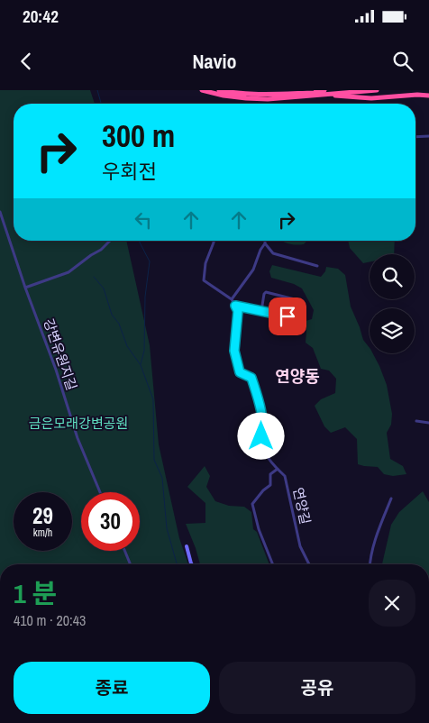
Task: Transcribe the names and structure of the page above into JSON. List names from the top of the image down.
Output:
{
  "streets": {
    "street": ["강변유원지길", "연양길"]
  },
  "districts": ["연양동"],
  "parks": ["금은모래강변공원"],
  "page": {
    "status": "20:42",
    "header": "Navio",
    "turn": ["300 m", "우회전"],
    "speed": "29 km/h",
    "limit": "30",
    "heading": ["1 분", "410 m · 20:43"],
    "buttons": ["종료", "공유"]
  }
}
